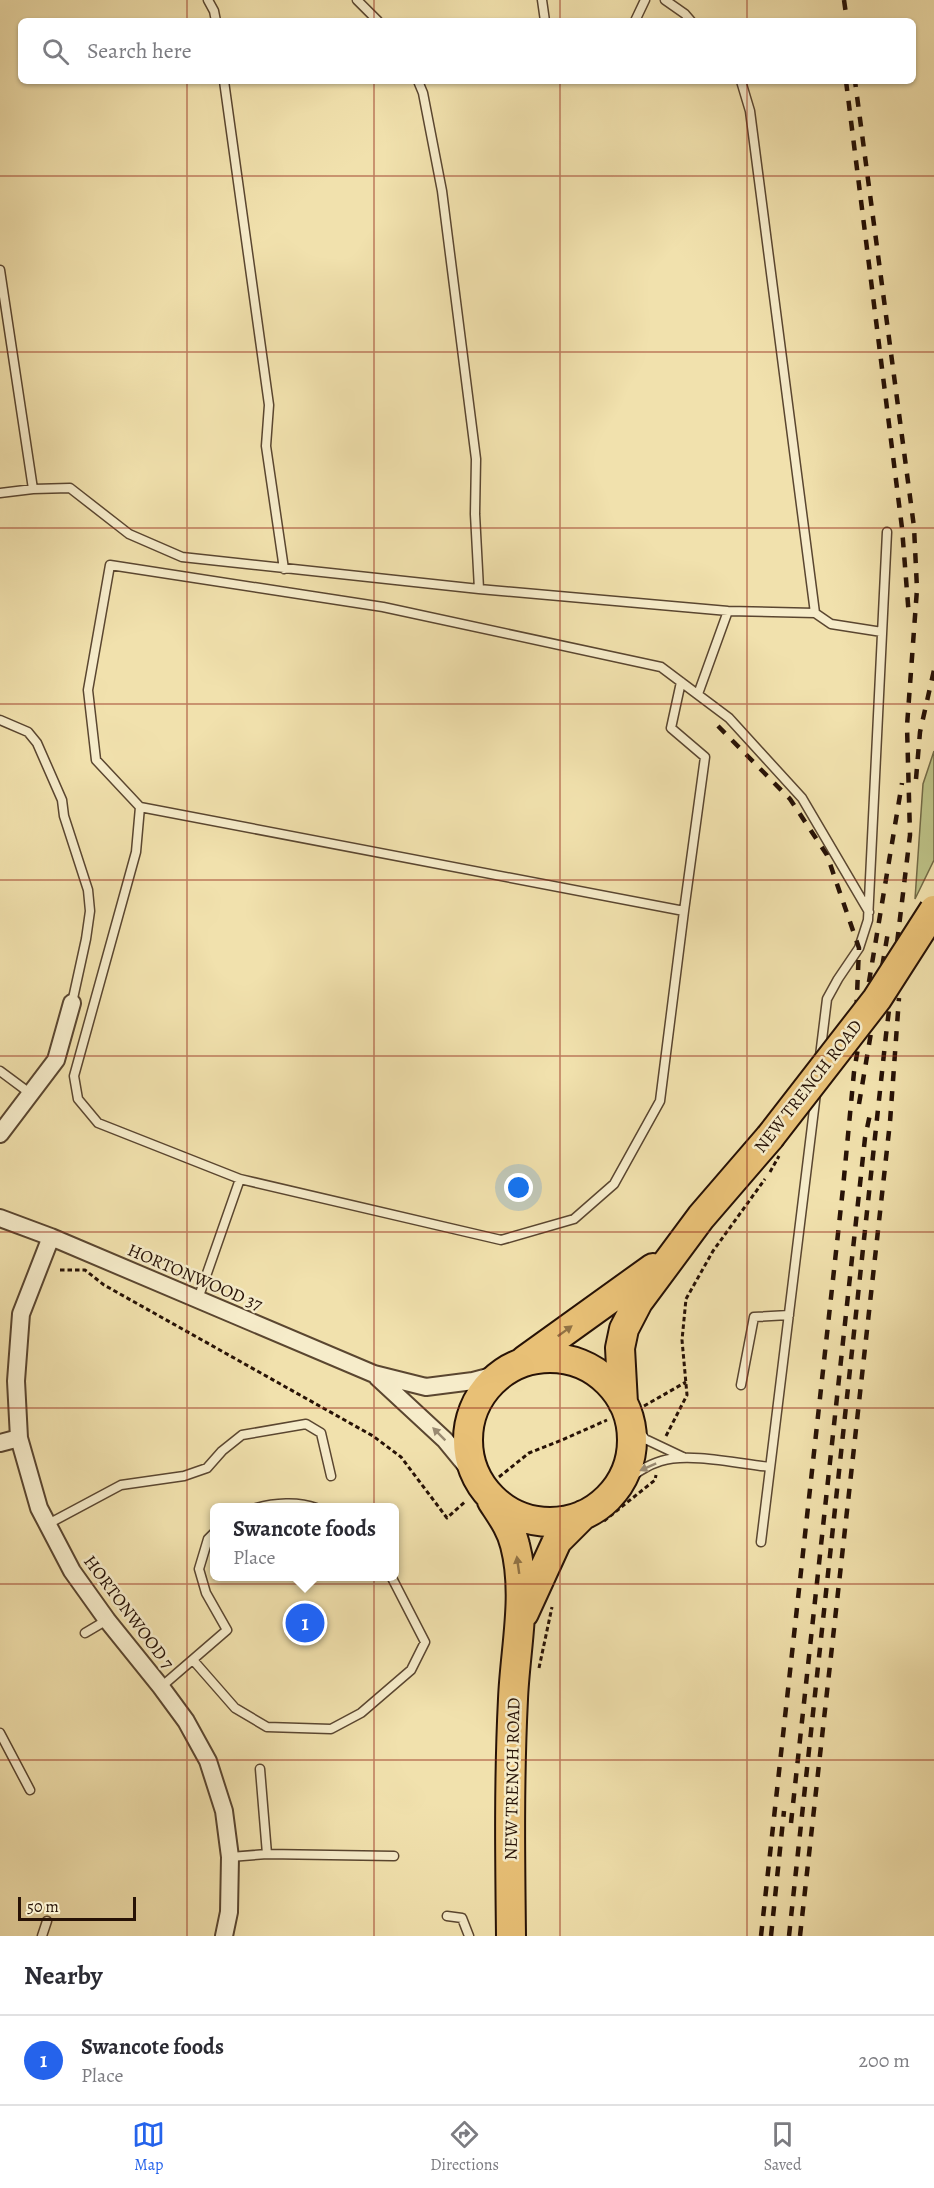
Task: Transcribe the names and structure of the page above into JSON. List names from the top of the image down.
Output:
{
  "streets": {
    "highway": ["NEW TRENCH ROAD"],
    "street": ["HORTONWOOD 37", "HORTONWOOD 7"]
  },
  "crossings": [
    ["NEW TRENCH ROAD", "HORTONWOOD 37"],
    ["HORTONWOOD 37", "HORTONWOOD 7"]
  ],
  "scale_bar": "50 m",
  "page": {
    "search": "Search here",
    "popup": ["Swancote foods", "Place"],
    "pins": "1",
    "scale": "50 m",
    "heading": "Nearby",
    "list": [
      {
        "mark": "1",
        "name": "Swancote foods",
        "note": "Place",
        "value": "200 m"
      }
    ],
    "nav": ["Map", "Directions", "Saved"]
  }
}
